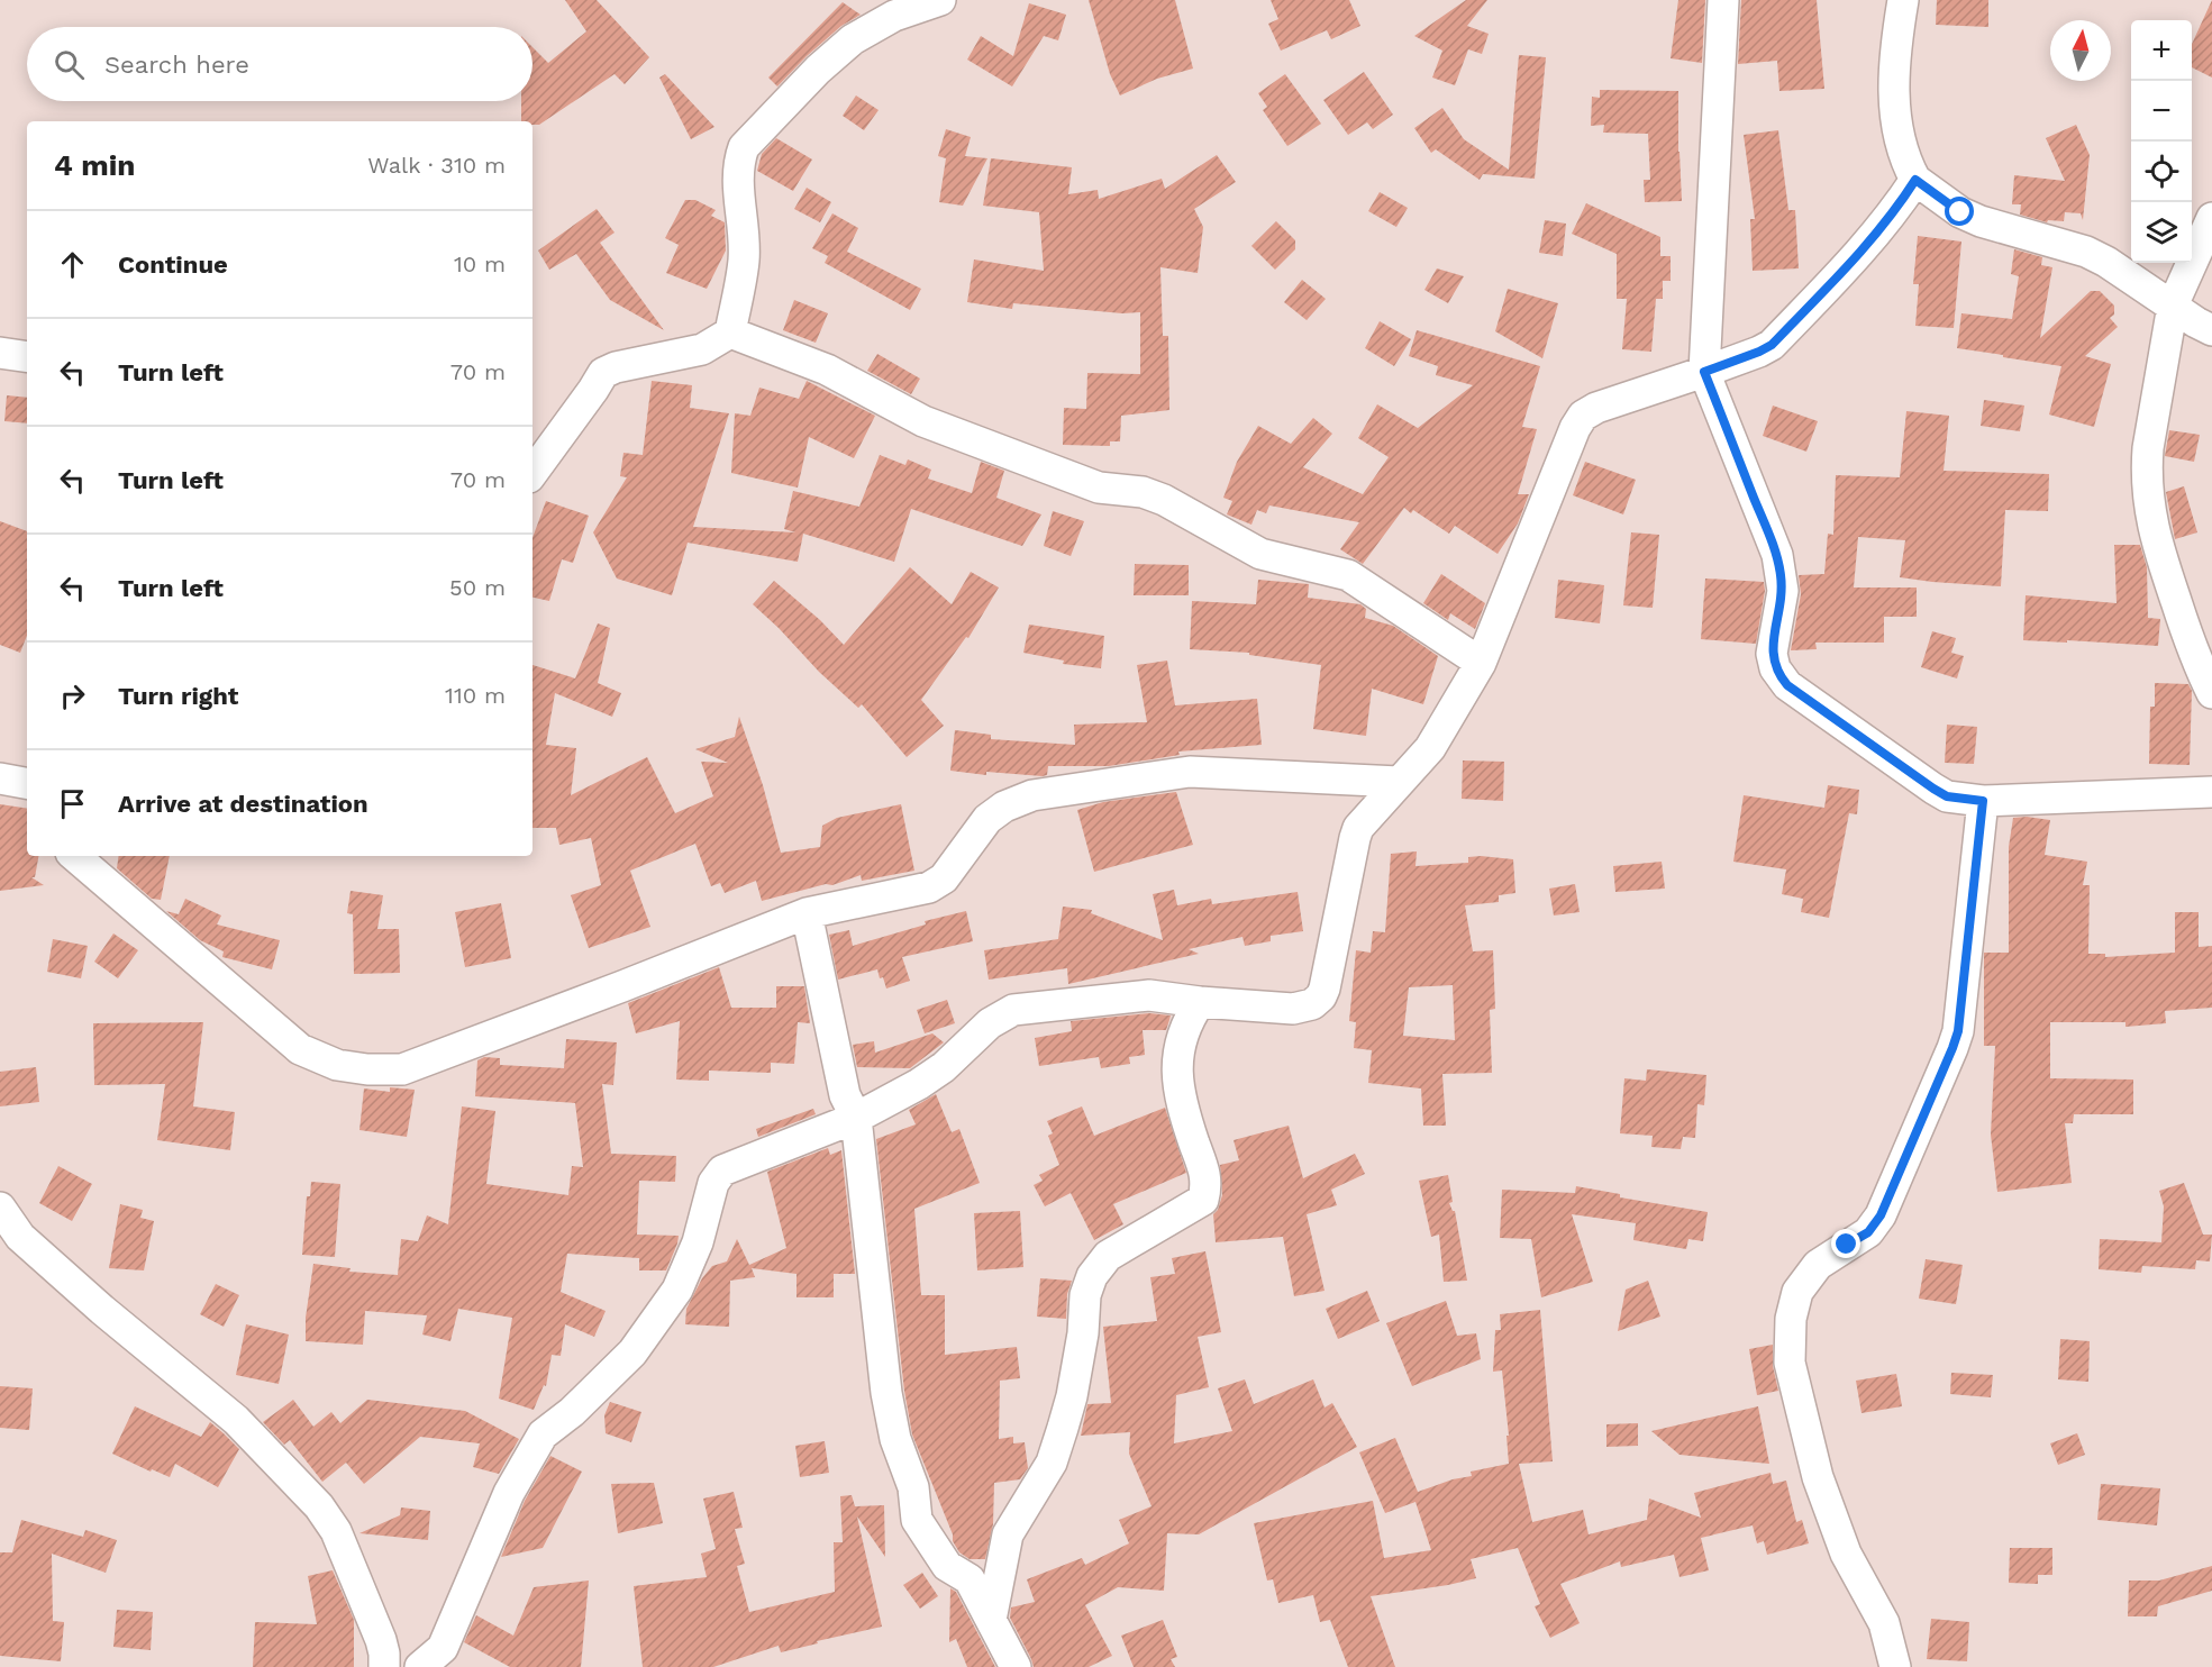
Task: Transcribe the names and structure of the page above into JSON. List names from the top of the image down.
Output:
{
  "north": "top",
  "page": {
    "map_buttons": ["+", "−"],
    "search": "Search here",
    "heading": ["4 min", "Walk · 310 m"],
    "list": [
      ["Continue", "10 m"],
      ["Turn left", "70 m"],
      ["Turn left", "70 m"],
      ["Turn left", "50 m"],
      ["Turn right", "110 m"],
      "Arrive at destination"
    ]
  }
}
